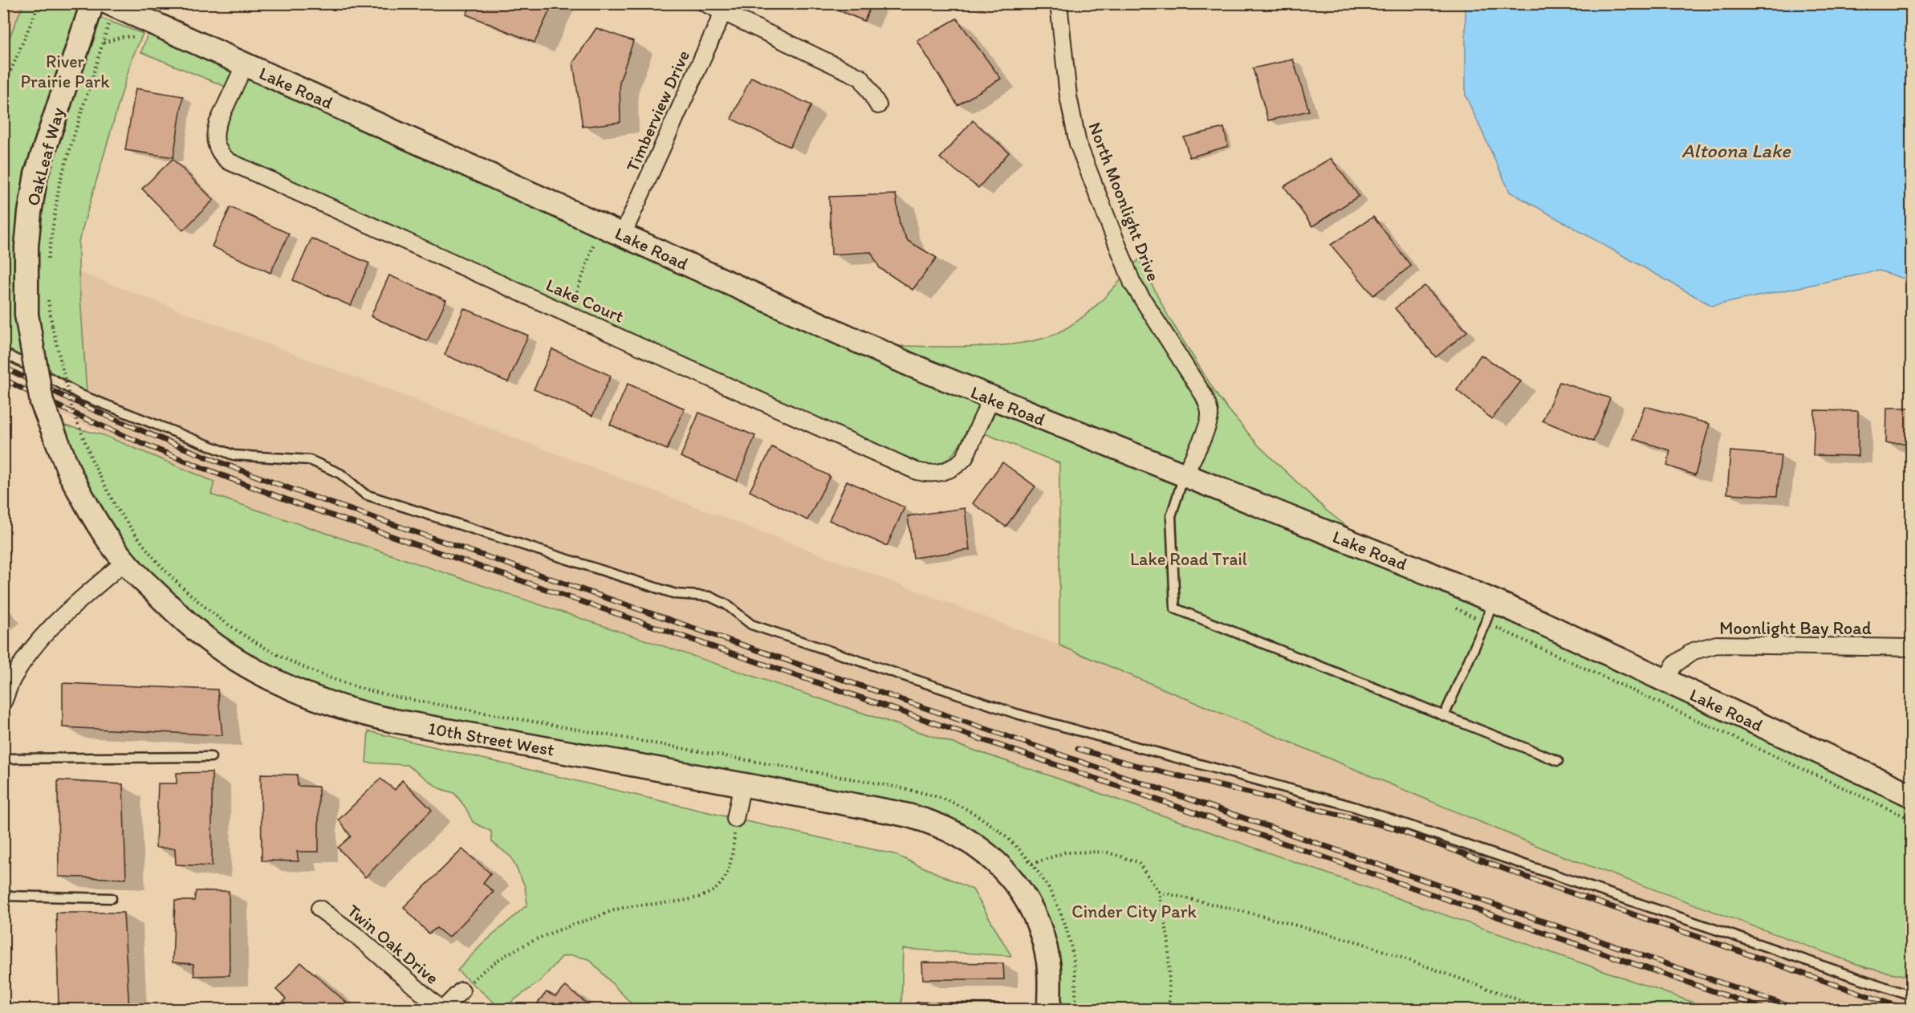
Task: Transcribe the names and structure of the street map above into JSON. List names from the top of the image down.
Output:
{
  "streets": {
    "street": [
      "Lake Road",
      "Timberview Drive",
      "OakLeaf Way",
      "North Moonlight Drive",
      "Lake Court",
      "Moonlight Bay Road",
      "10th Street West",
      "Twin Oak Drive"
    ]
  },
  "crossings": [
    ["Lake Road", "Timberview Drive"],
    ["Lake Road", "North Moonlight Drive"],
    ["Lake Road", "Lake Court"],
    ["Lake Road", "Moonlight Bay Road"],
    ["OakLeaf Way", "10th Street West"]
  ],
  "water": ["Altoona Lake"],
  "parks": ["River Prairie Park", "Lake Road Trail", "Cinder City Park"]
}
